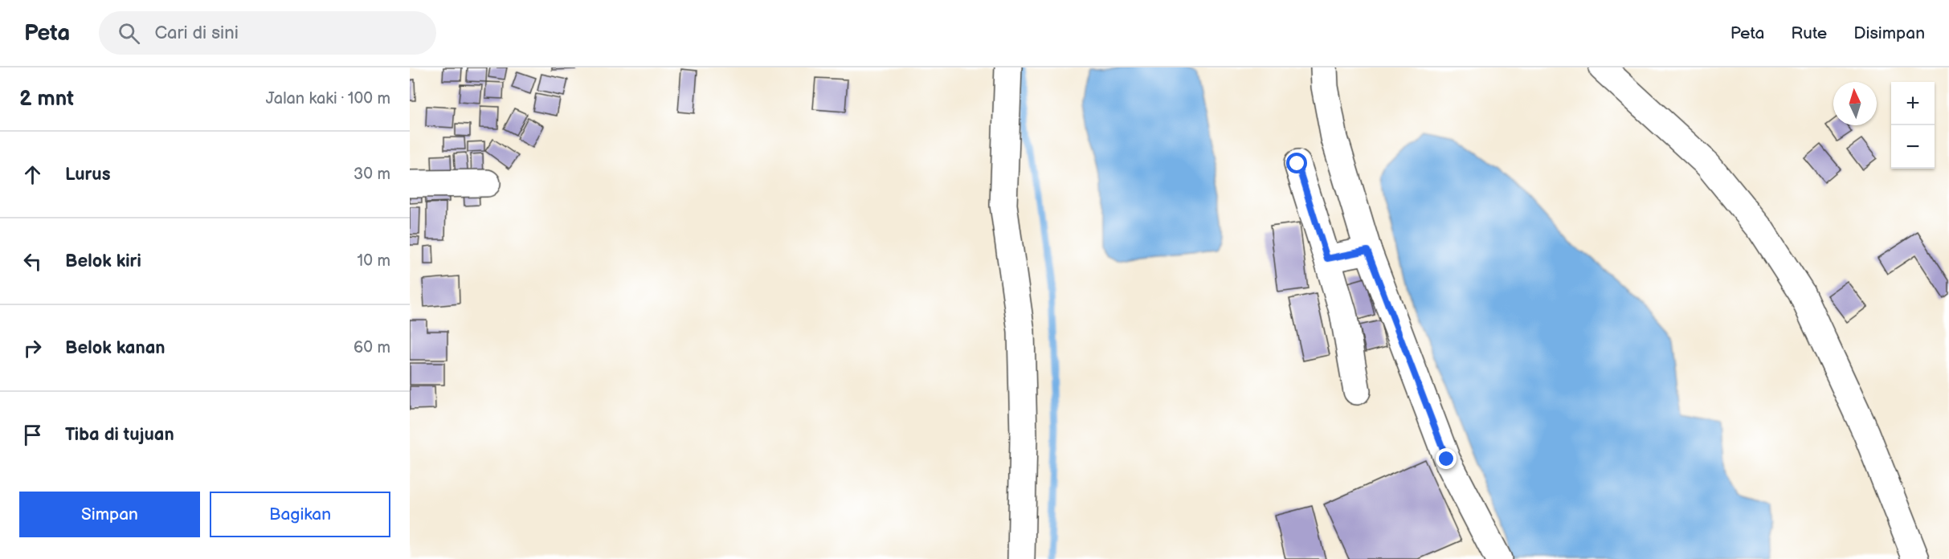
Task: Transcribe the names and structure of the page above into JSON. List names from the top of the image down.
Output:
{
  "north": "top",
  "page": {
    "header": "Peta",
    "search": "Cari di sini",
    "nav": ["Peta", "Rute", "Disimpan"],
    "heading": ["2 mnt", "Jalan kaki · 100 m"],
    "map_buttons": ["+", "−"],
    "list": [
      ["Lurus", "30 m"],
      ["Belok kiri", "10 m"],
      ["Belok kanan", "60 m"],
      "Tiba di tujuan"
    ],
    "buttons": ["Simpan", "Bagikan"]
  }
}
